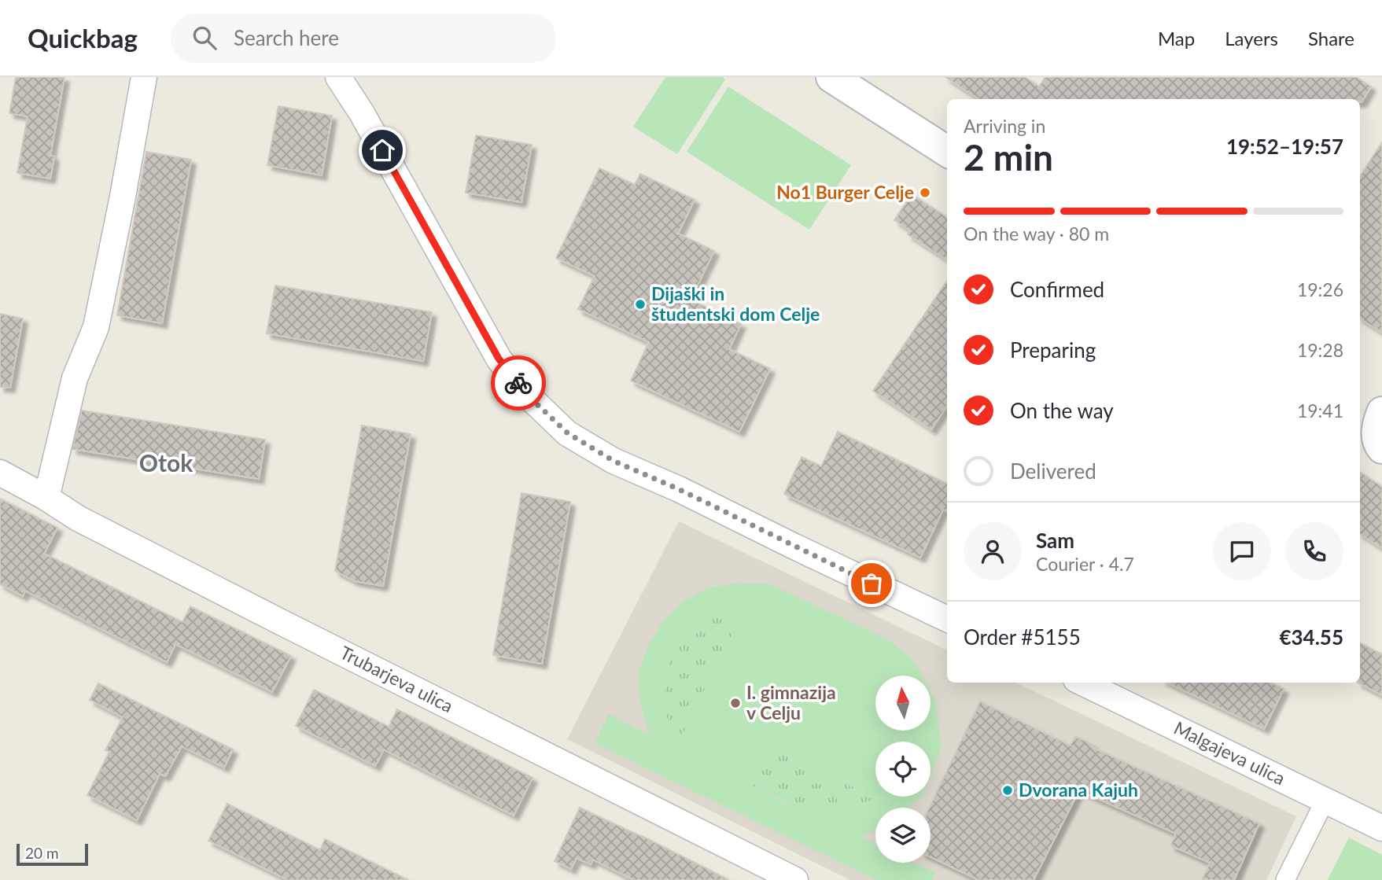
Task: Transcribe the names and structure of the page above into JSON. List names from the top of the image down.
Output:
{
  "streets": {
    "street": ["Trubarjeva ulica", "Malgajeva ulica"]
  },
  "districts": ["Otok"],
  "places": [
    "No1 Burger Celje",
    "Dijaški in študentski dom Celje",
    "I. gimnazija v Celju",
    "Dvorana Kajuh"
  ],
  "scale_bar": "20 m",
  "north": "top",
  "page": {
    "header": "Quickbag",
    "search": "Search here",
    "nav": ["Map", "Layers", "Share"],
    "heading": ["2 min", "Arriving in", "19:52–19:57"],
    "panel": [
      "Sam",
      "Courier · 4.7",
      "Order #5155",
      "€34.55"
    ],
    "bar": "On the way · 80 m",
    "list": [
      ["Confirmed", "19:26"],
      ["Preparing", "19:28"],
      ["On the way", "19:41"],
      "Delivered"
    ],
    "scale": "20 m"
  }
}
